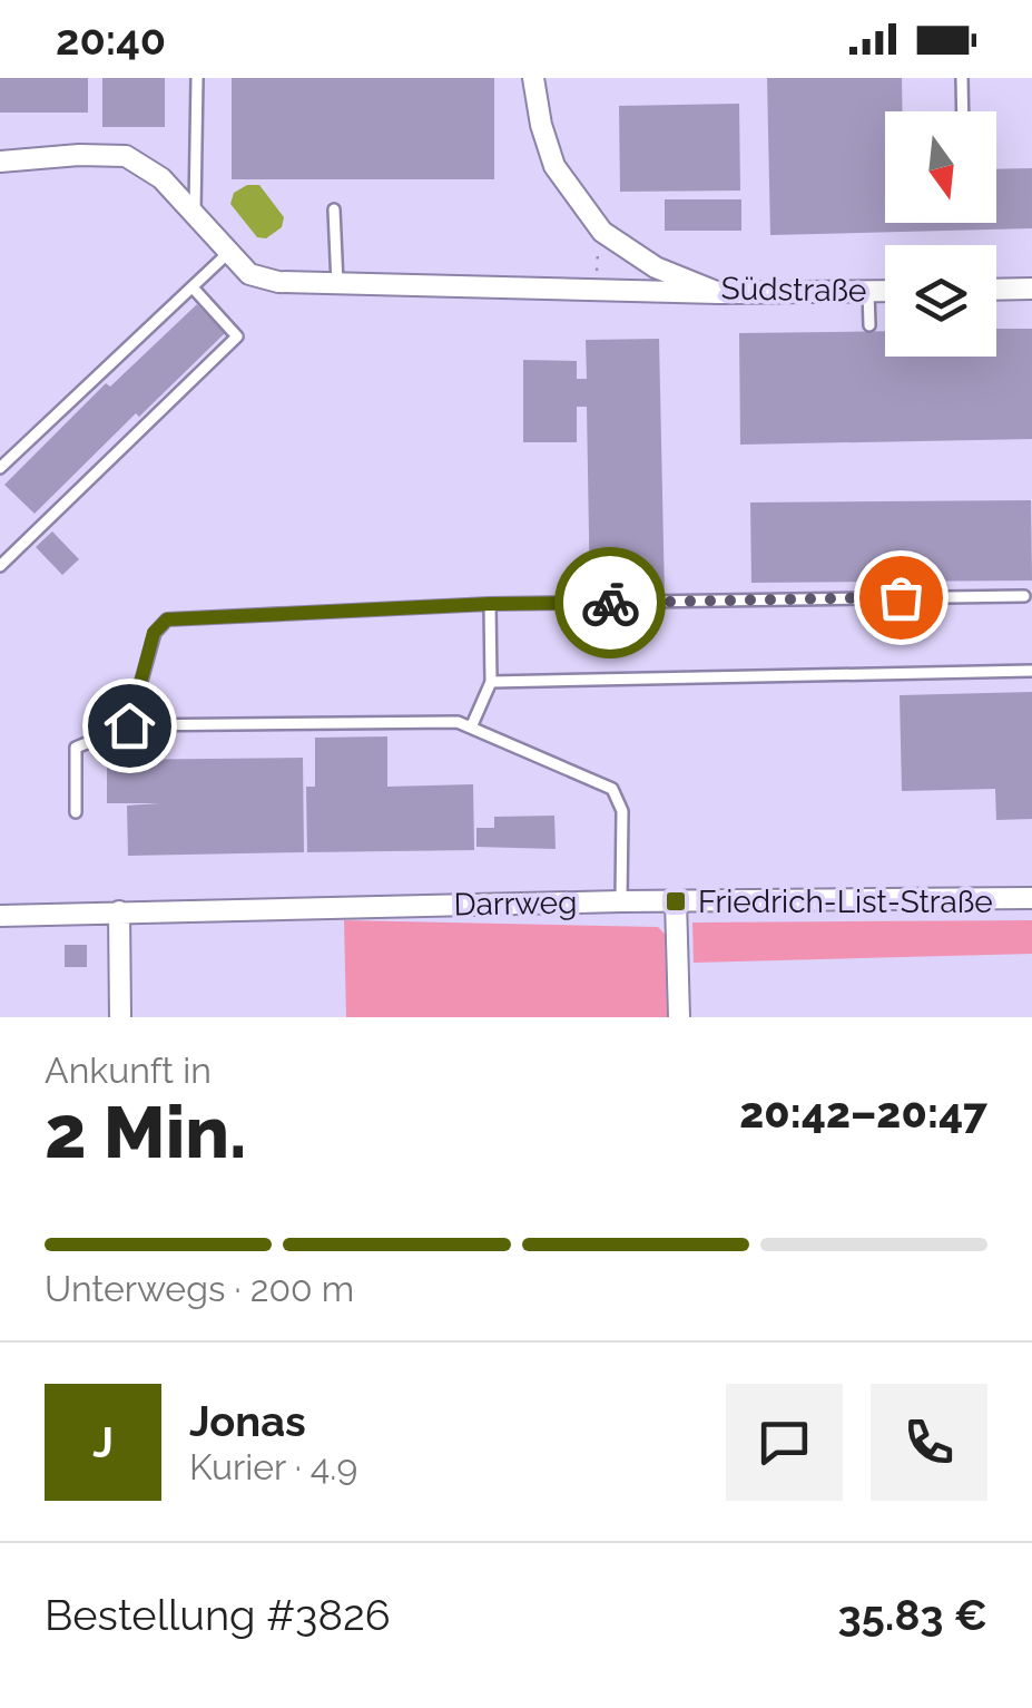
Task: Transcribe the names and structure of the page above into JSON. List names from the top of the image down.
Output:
{
  "streets": {
    "street": ["Südstraße", "Darrweg"]
  },
  "places": {
    "transit": ["Friedrich-List-Straße"]
  },
  "north": "bottom",
  "page": {
    "status": "20:40",
    "heading": ["2 Min.", "Ankunft in", "20:42–20:47"],
    "panel": [
      "Jonas",
      "Kurier · 4.9",
      "Bestellung #3826",
      "35.83 €"
    ],
    "bar": "Unterwegs · 200 m",
    "round": "J"
  }
}
